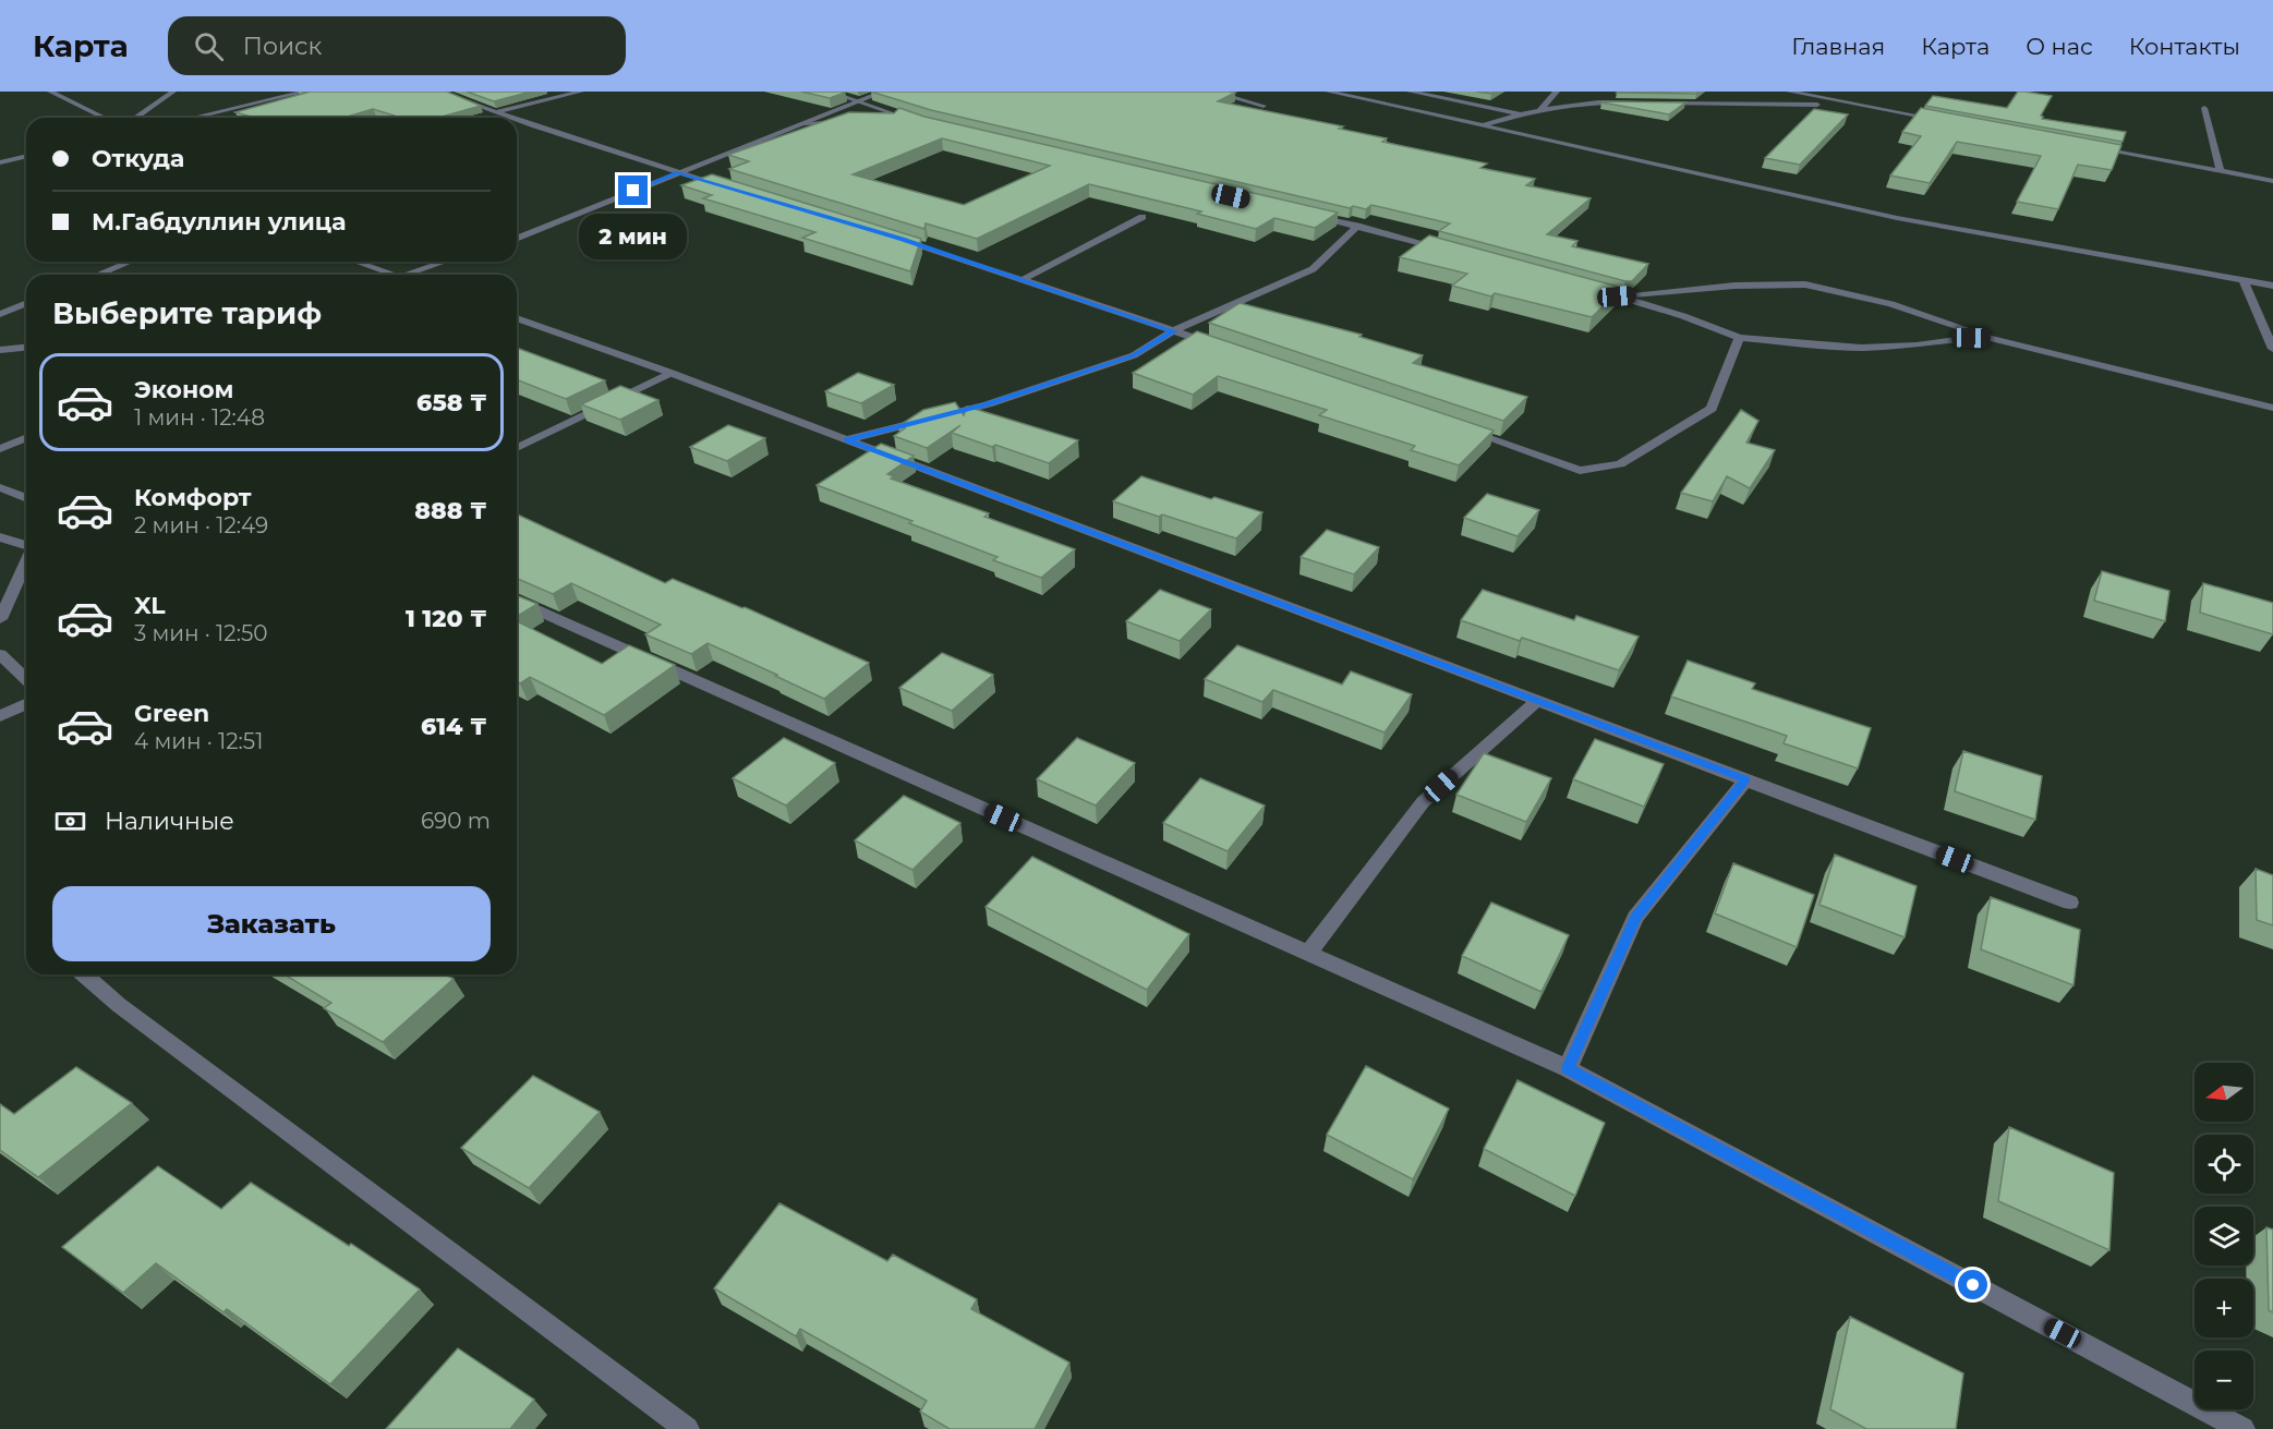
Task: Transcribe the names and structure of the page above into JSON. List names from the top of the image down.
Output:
{
  "north": "left",
  "page": {
    "header": "Карта",
    "search": "Поиск",
    "nav": [
      "Главная",
      "Карта",
      "О нас",
      "Контакты"
    ],
    "banner": ["Откуда", "М.Габдуллин улица"],
    "bubble": "2 мин",
    "heading": "Выберите тариф",
    "list": [
      {
        "name": "Эконом",
        "note": "1 мин · 12:48",
        "value": "658 ₸"
      },
      {
        "name": "Комфорт",
        "note": "2 мин · 12:49",
        "value": "888 ₸"
      },
      {
        "name": "XL",
        "note": "3 мин · 12:50",
        "value": "1 120 ₸"
      },
      {
        "name": "Green",
        "note": "4 мин · 12:51",
        "value": "614 ₸"
      }
    ],
    "pay": ["Наличные", "690 m"],
    "buttons": "Заказать",
    "map_buttons": ["+", "−"]
  }
}
